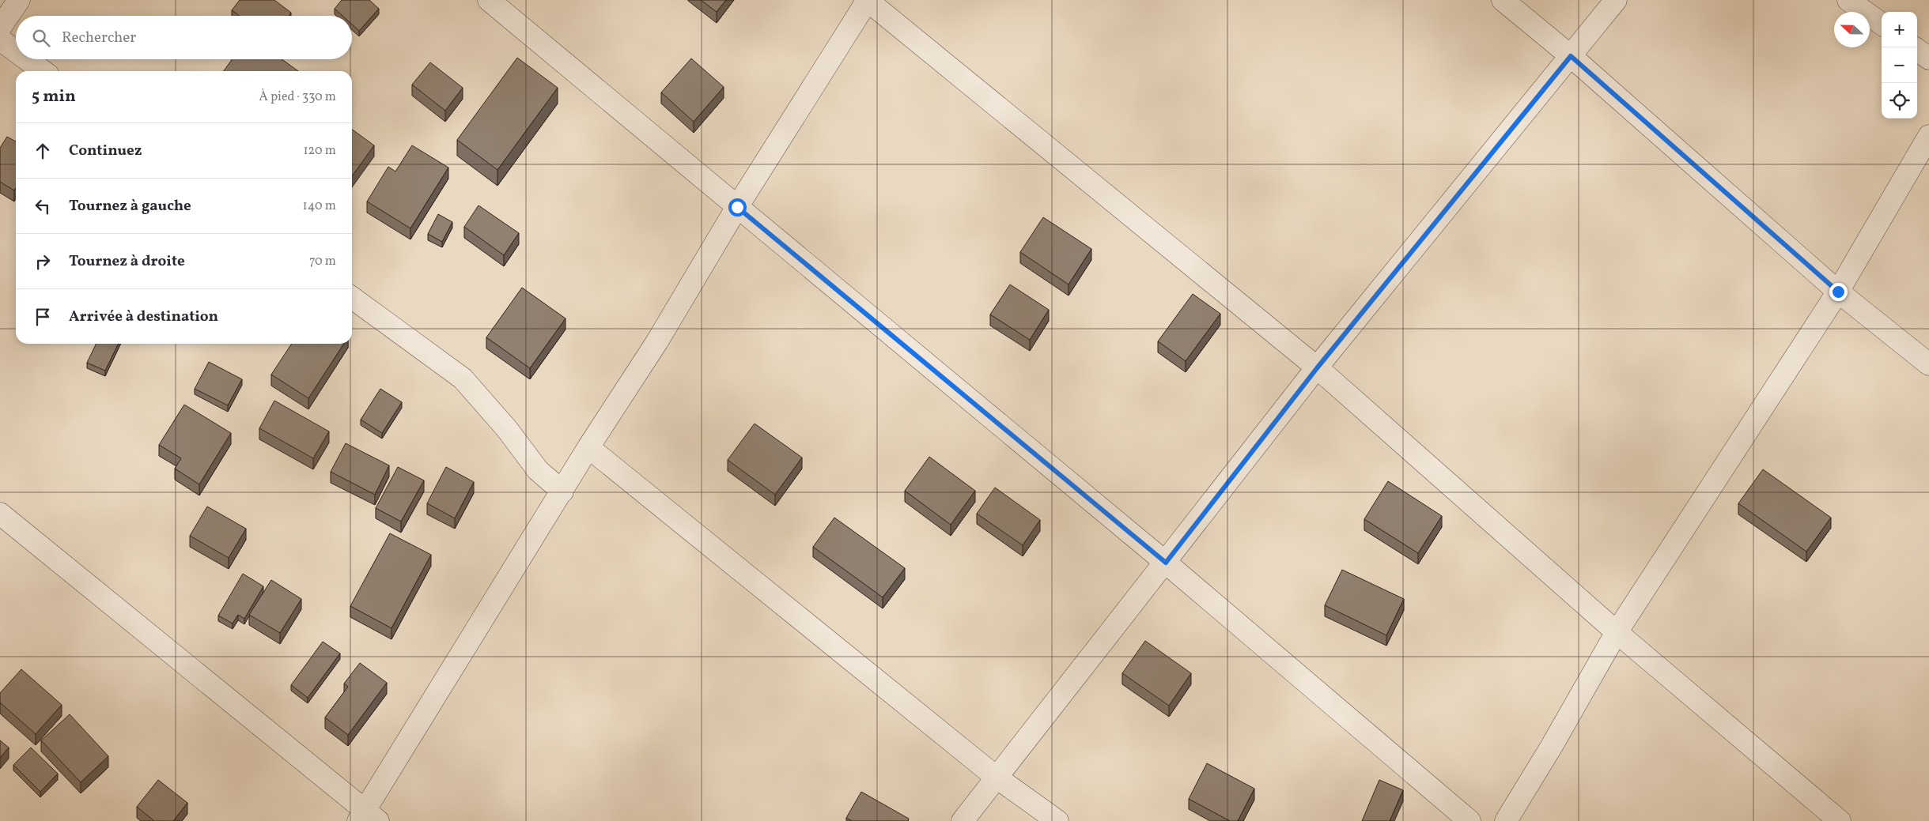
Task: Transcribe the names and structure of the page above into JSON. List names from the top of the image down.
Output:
{
  "north": "left",
  "page": {
    "map_buttons": ["+", "−"],
    "search": "Rechercher",
    "heading": ["5 min", "À pied · 330 m"],
    "list": [
      ["Continuez", "120 m"],
      ["Tournez à gauche", "140 m"],
      ["Tournez à droite", "70 m"],
      "Arrivée à destination"
    ]
  }
}
